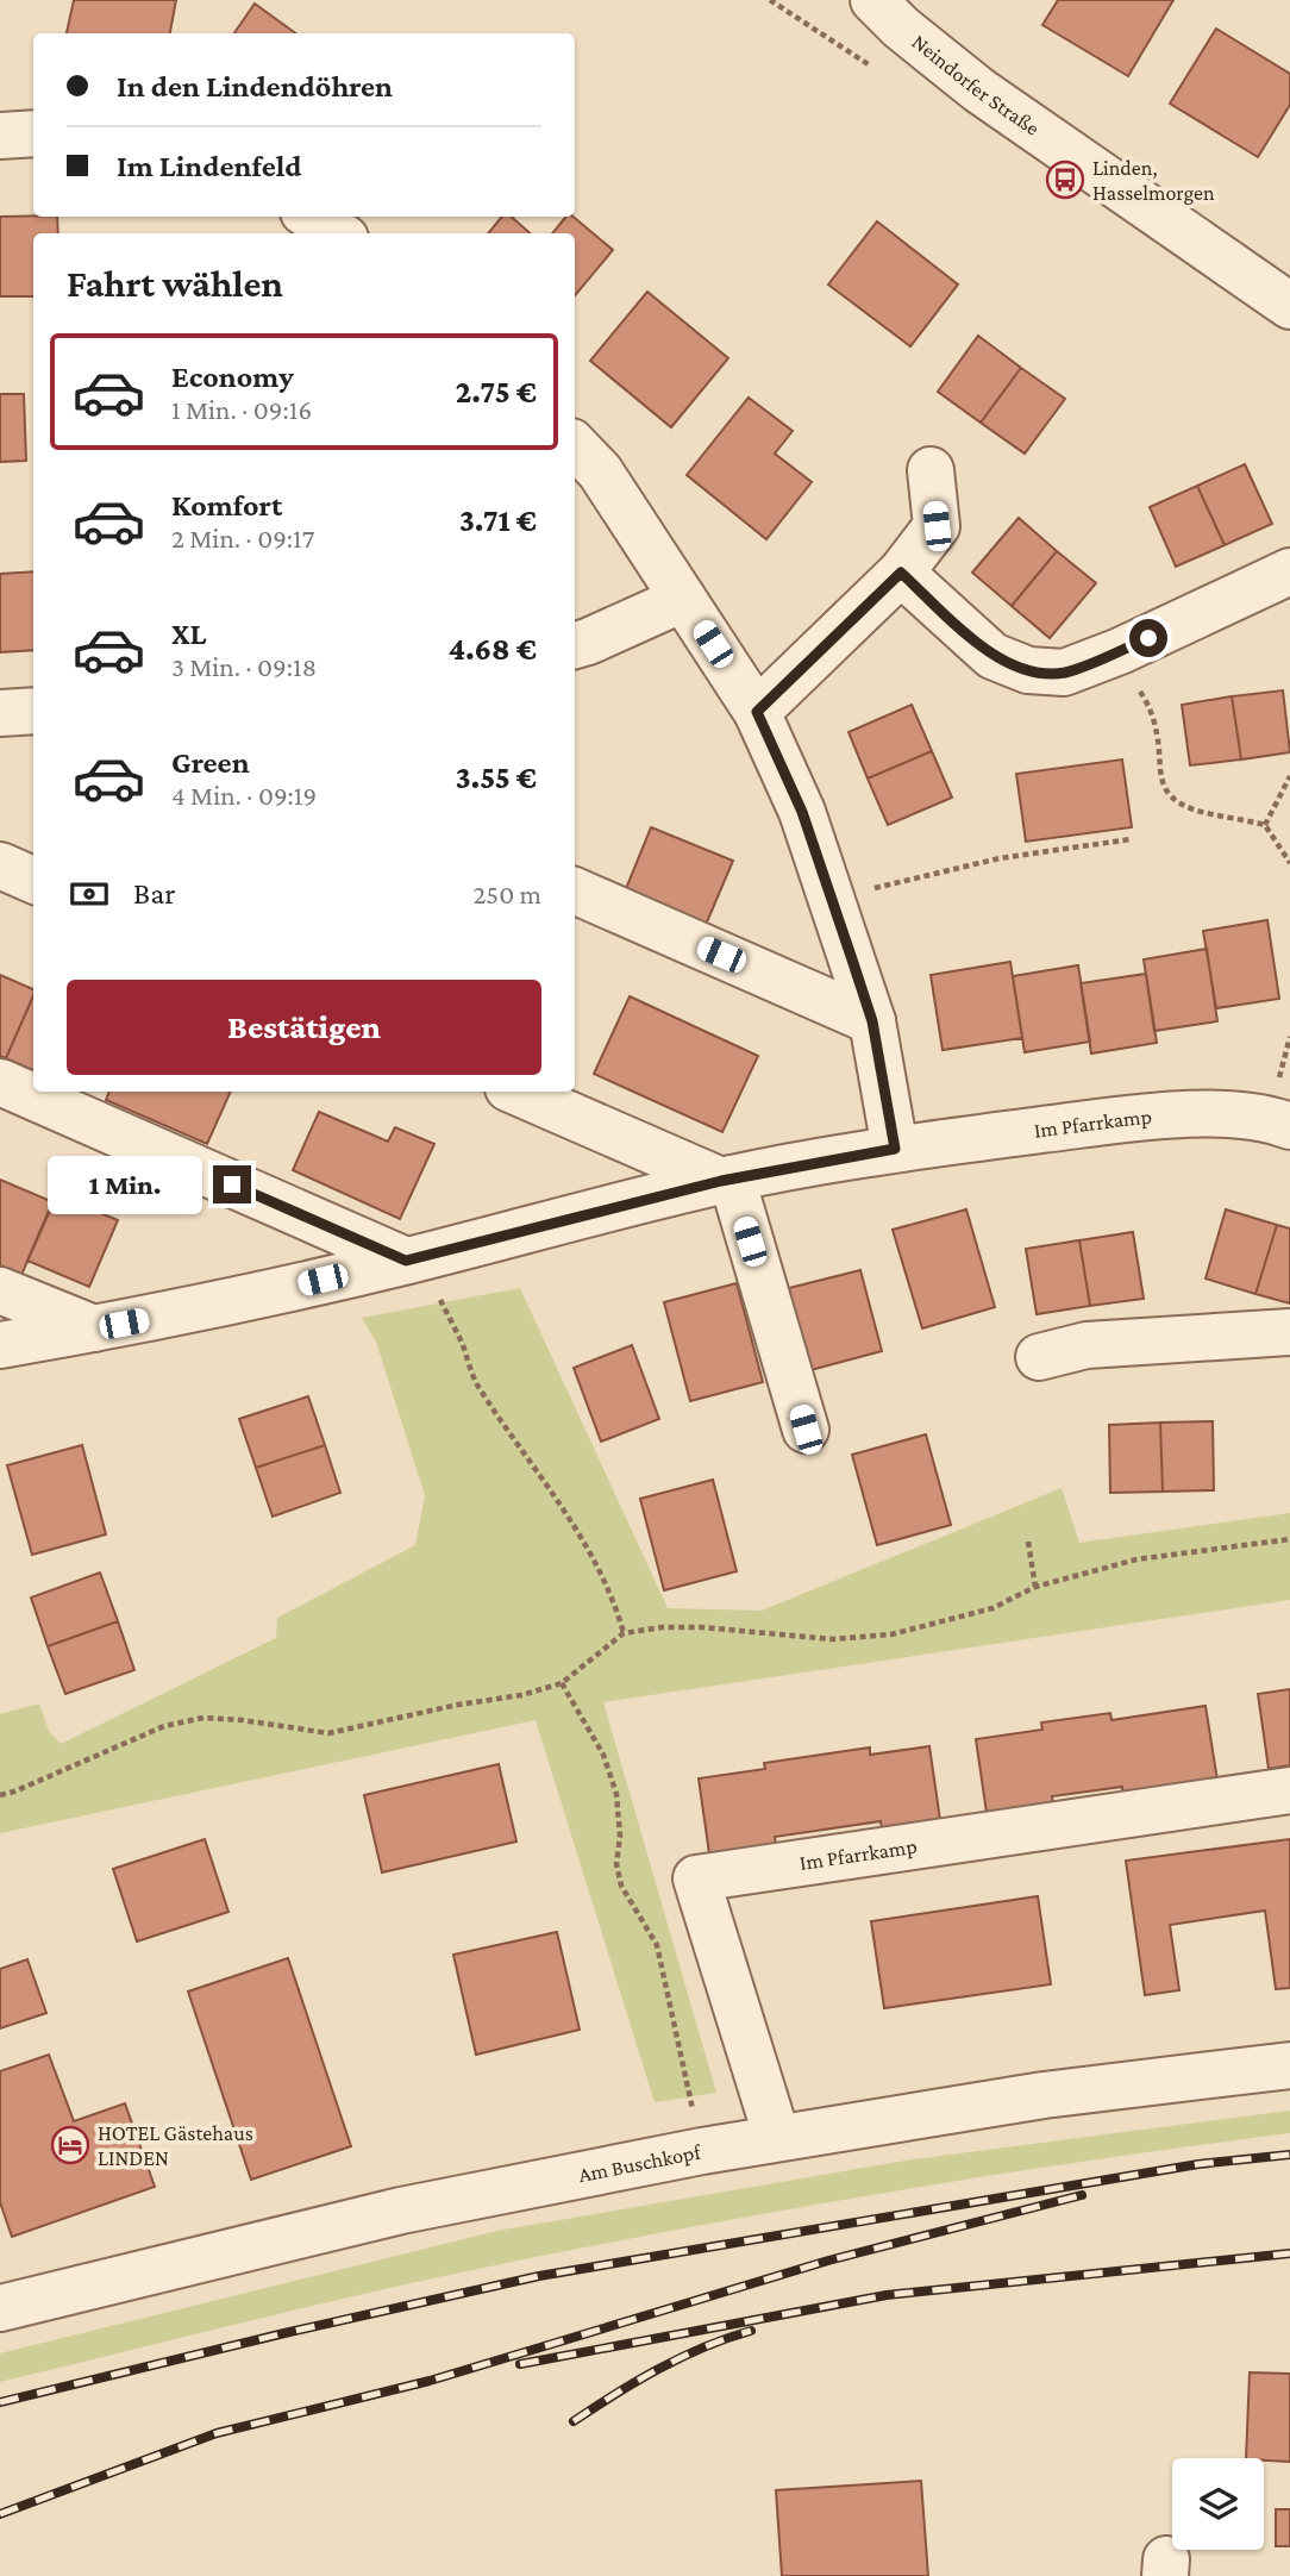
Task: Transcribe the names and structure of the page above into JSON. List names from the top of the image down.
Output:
{
  "streets": {
    "street": ["Neindorfer Straße", "Im Pfarrkamp", "Am Buschkopf"]
  },
  "crossings": [
    ["Im Pfarrkamp", "Am Buschkopf"]
  ],
  "places": {
    "bus stop": ["Linden, Hasselmorgen"],
    "hotel": ["HOTEL Gästehaus LINDEN"]
  },
  "page": {
    "banner": ["In den Lindendöhren", "Im Lindenfeld"],
    "heading": "Fahrt wählen",
    "list": [
      {
        "name": "Economy",
        "note": "1 Min. · 09:16",
        "value": "2.75 €"
      },
      {
        "name": "Komfort",
        "note": "2 Min. · 09:17",
        "value": "3.71 €"
      },
      {
        "name": "XL",
        "note": "3 Min. · 09:18",
        "value": "4.68 €"
      },
      {
        "name": "Green",
        "note": "4 Min. · 09:19",
        "value": "3.55 €"
      }
    ],
    "pay": ["Bar", "250 m"],
    "buttons": "Bestätigen",
    "bubble": "1 Min."
  }
}
